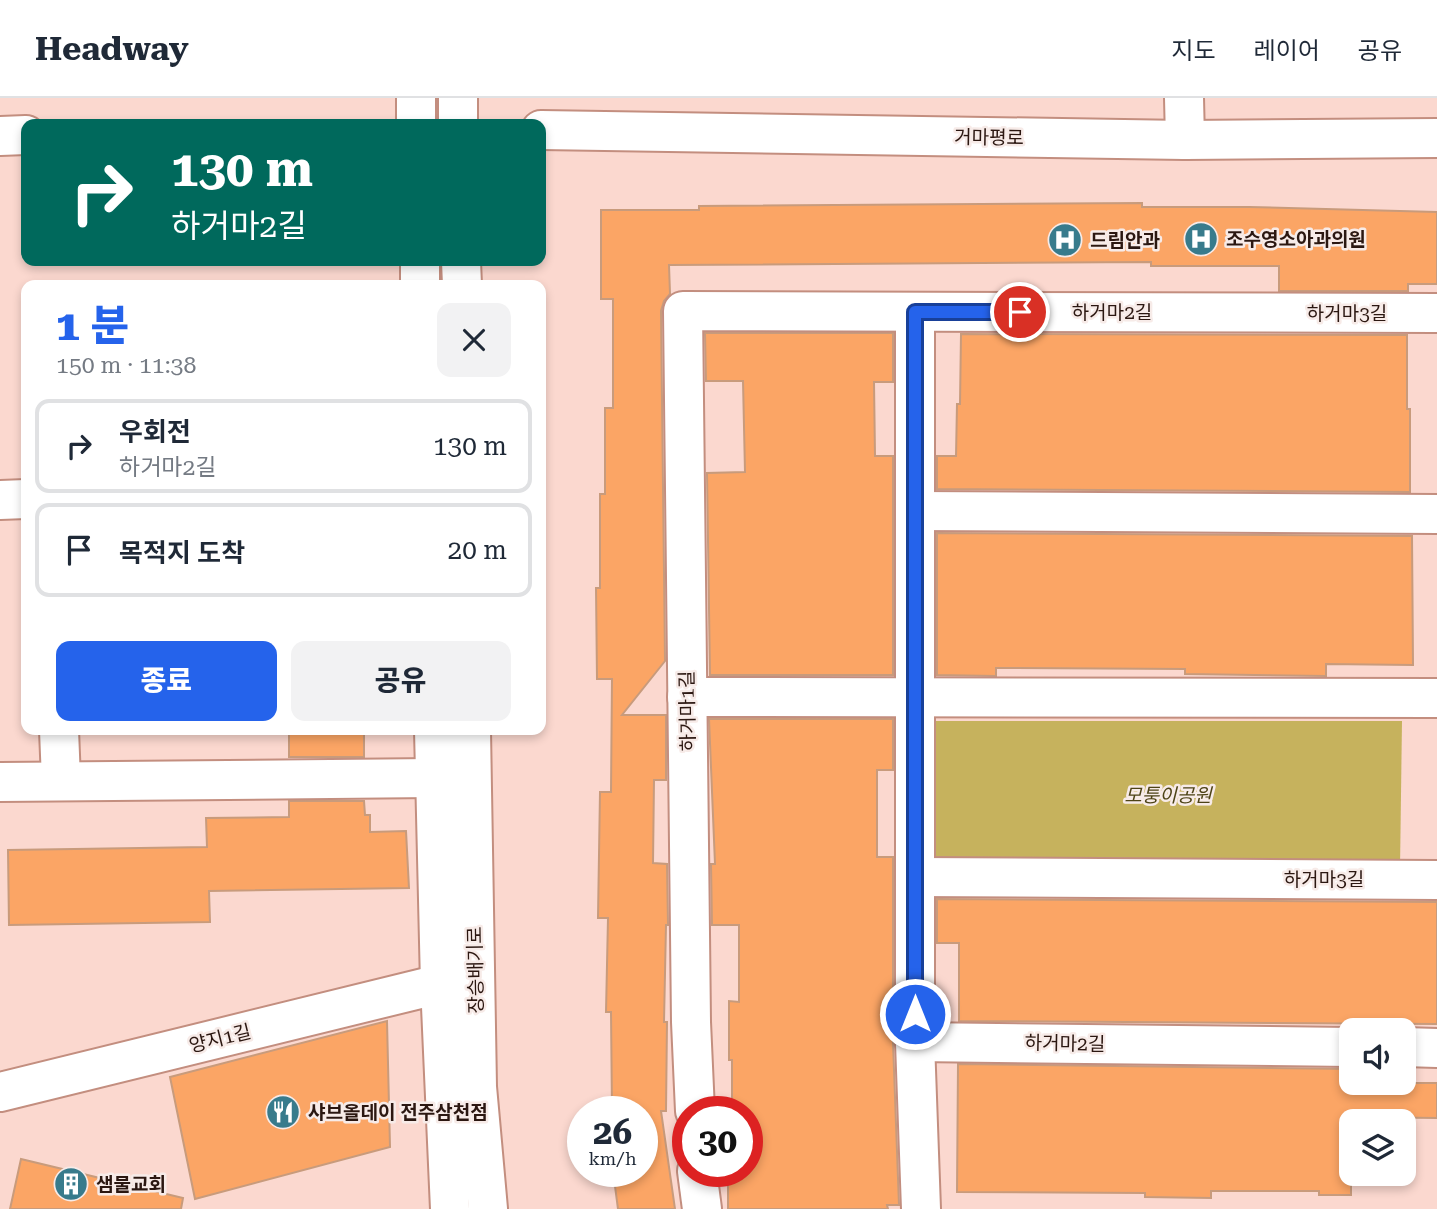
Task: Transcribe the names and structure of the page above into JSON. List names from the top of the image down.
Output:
{
  "streets": {
    "street": [
      "거마평로",
      "하거마2길",
      "하거마3길",
      "하거마1길",
      "장승배기로",
      "양지1길"
    ]
  },
  "crossings": [
    ["하거마2길", "하거마3길"],
    ["하거마2길", "하거마1길"],
    ["장승배기로", "양지1길"]
  ],
  "parks": ["모퉁이공원"],
  "places": {
    "hospital": ["조수영소아과의원", "드림안과"],
    "restaurant": ["샤브올데이 전주삼천점"],
    "building": ["샘물교회"]
  },
  "page": {
    "header": "Headway",
    "nav": ["지도", "레이어", "공유"],
    "turn": ["130 m", "하거마2길"],
    "heading": ["1 분", "150 m · 11:38"],
    "list": [
      {
        "name": "우회전",
        "note": "하거마2길",
        "value": "130 m"
      },
      {
        "name": "목적지 도착",
        "value": "20 m"
      }
    ],
    "buttons": ["종료", "공유"],
    "speed": "26 km/h",
    "limit": "30"
  }
}
